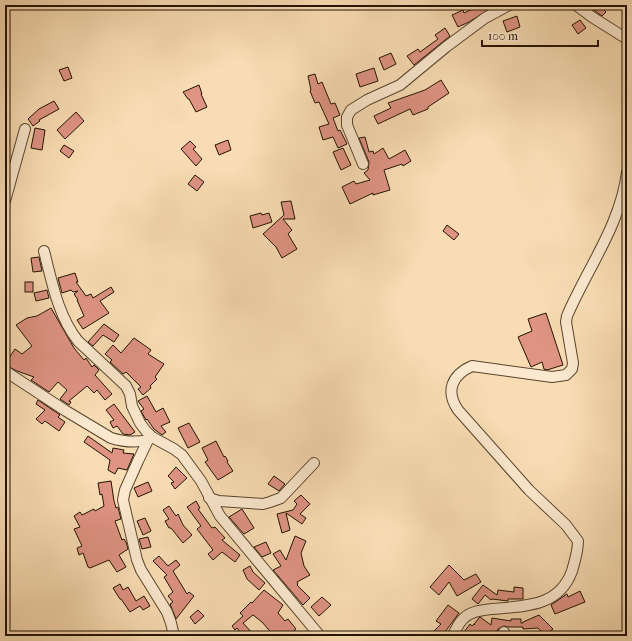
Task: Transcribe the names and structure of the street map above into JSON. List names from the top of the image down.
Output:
{
  "scale_bar": "100 m"
}
